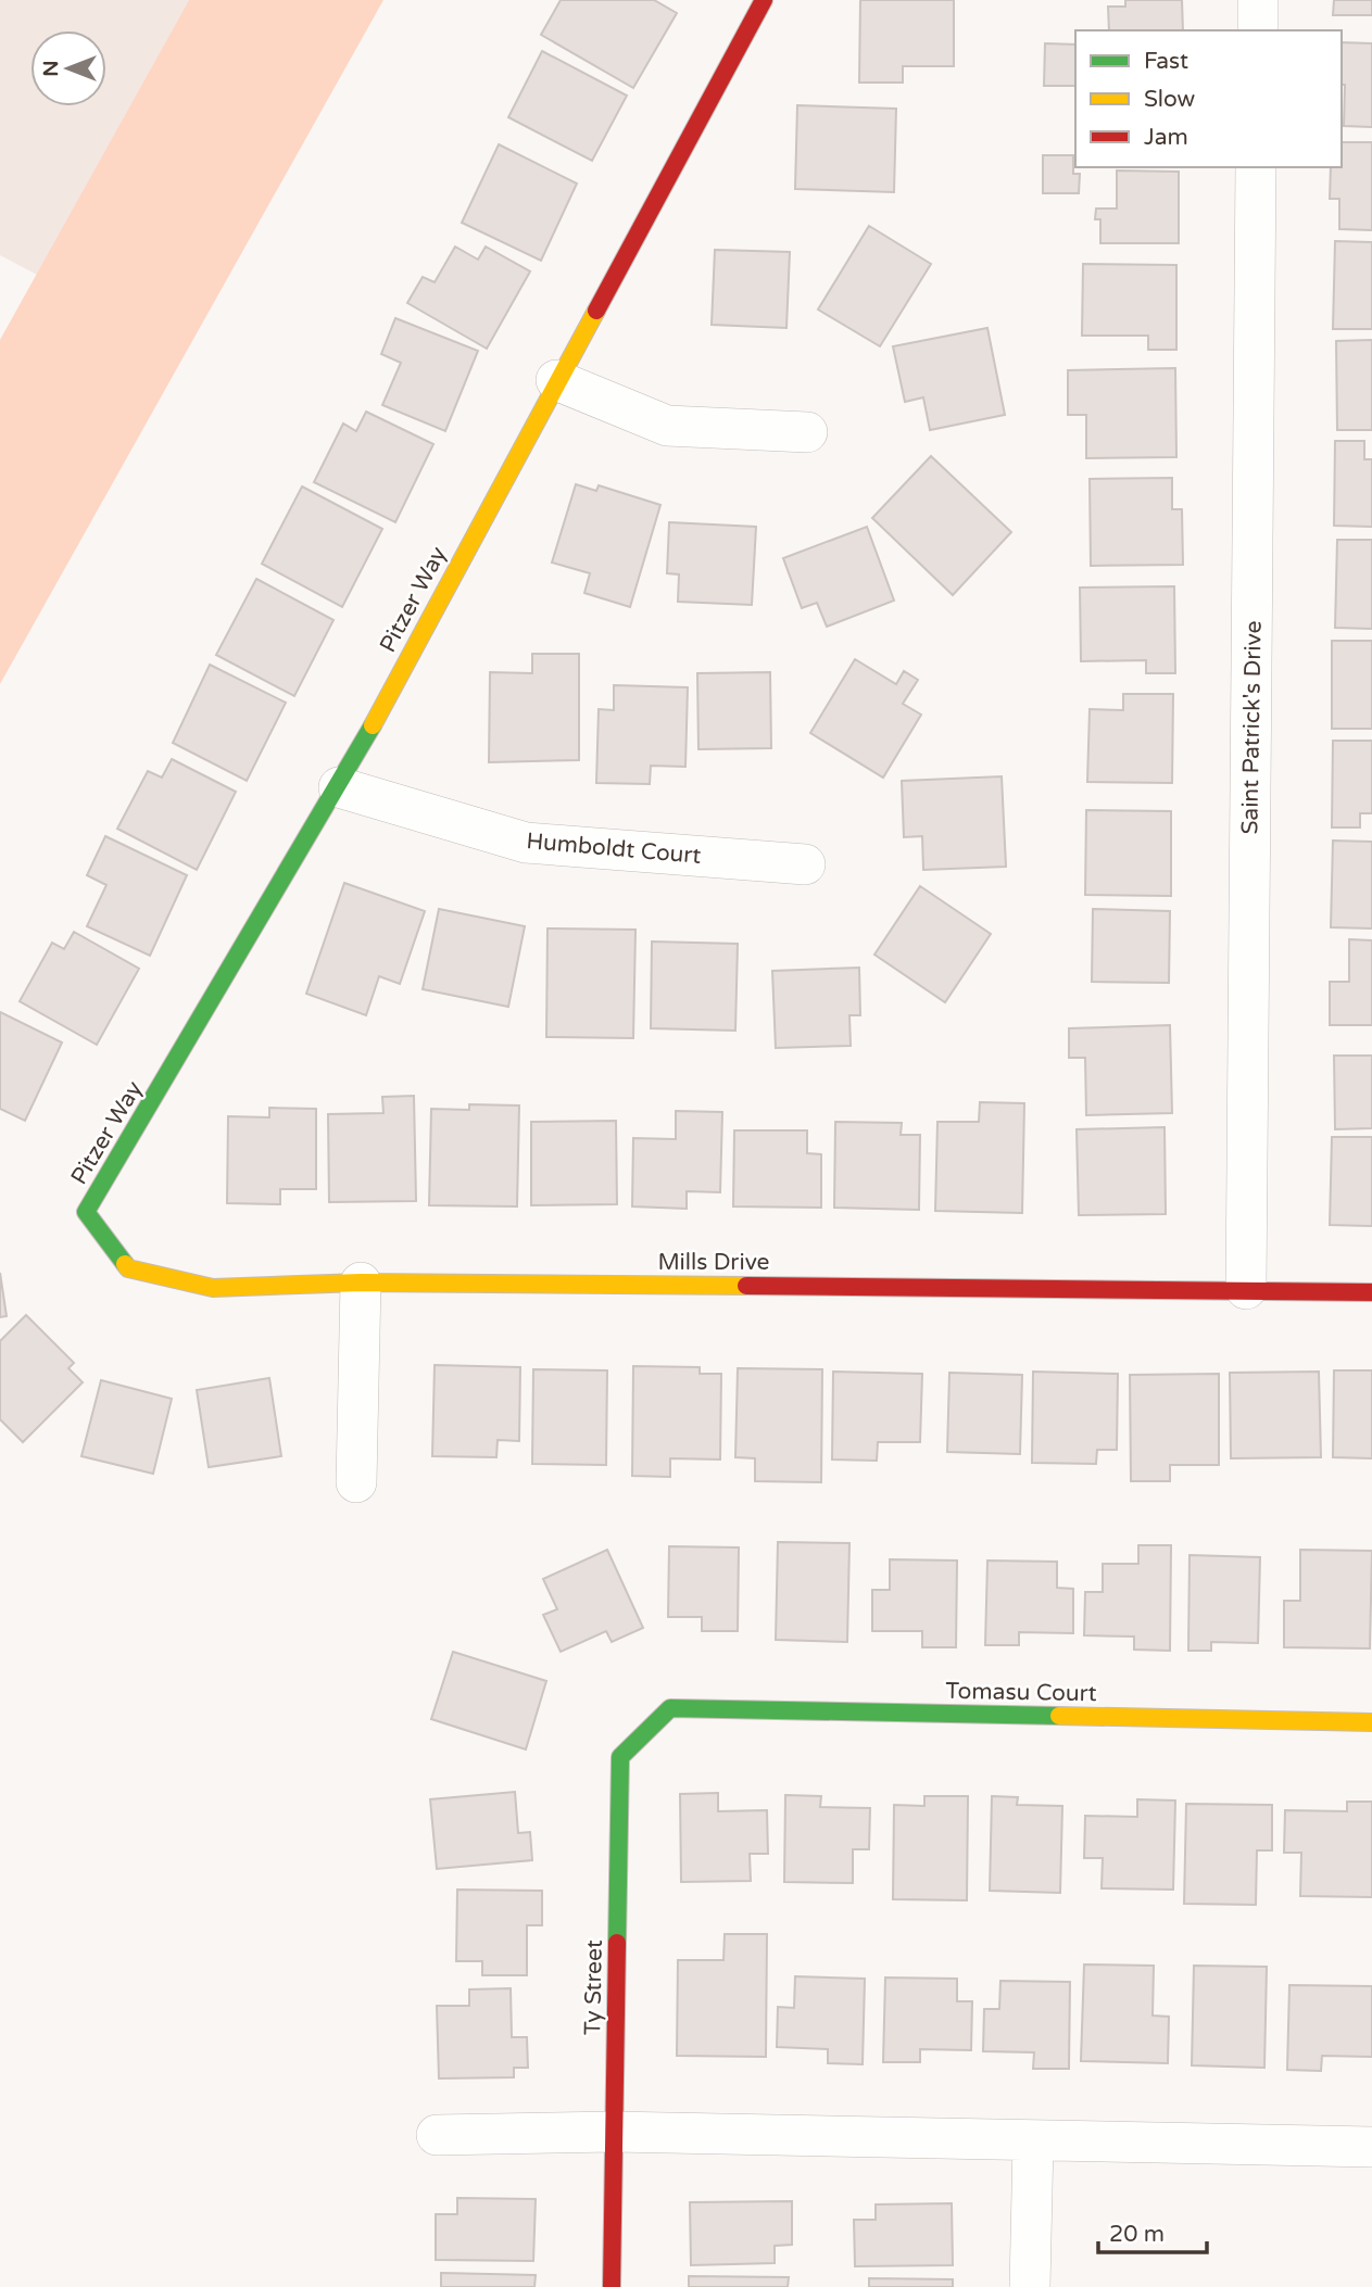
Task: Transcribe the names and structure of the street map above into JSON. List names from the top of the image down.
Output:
{
  "streets": {
    "street": [
      "Pitzer Way",
      "Saint Patrick's Drive",
      "Humboldt Court",
      "Mills Drive",
      "Tomasu Court",
      "Ty Street"
    ]
  },
  "crossings": [
    ["Pitzer Way", "Humboldt Court"],
    ["Pitzer Way", "Mills Drive"],
    ["Saint Patrick's Drive", "Mills Drive"],
    ["Tomasu Court", "Ty Street"]
  ],
  "legend": ["Fast", "Slow", "Jam"],
  "scale_bar": "20 m",
  "north": "left"
}
